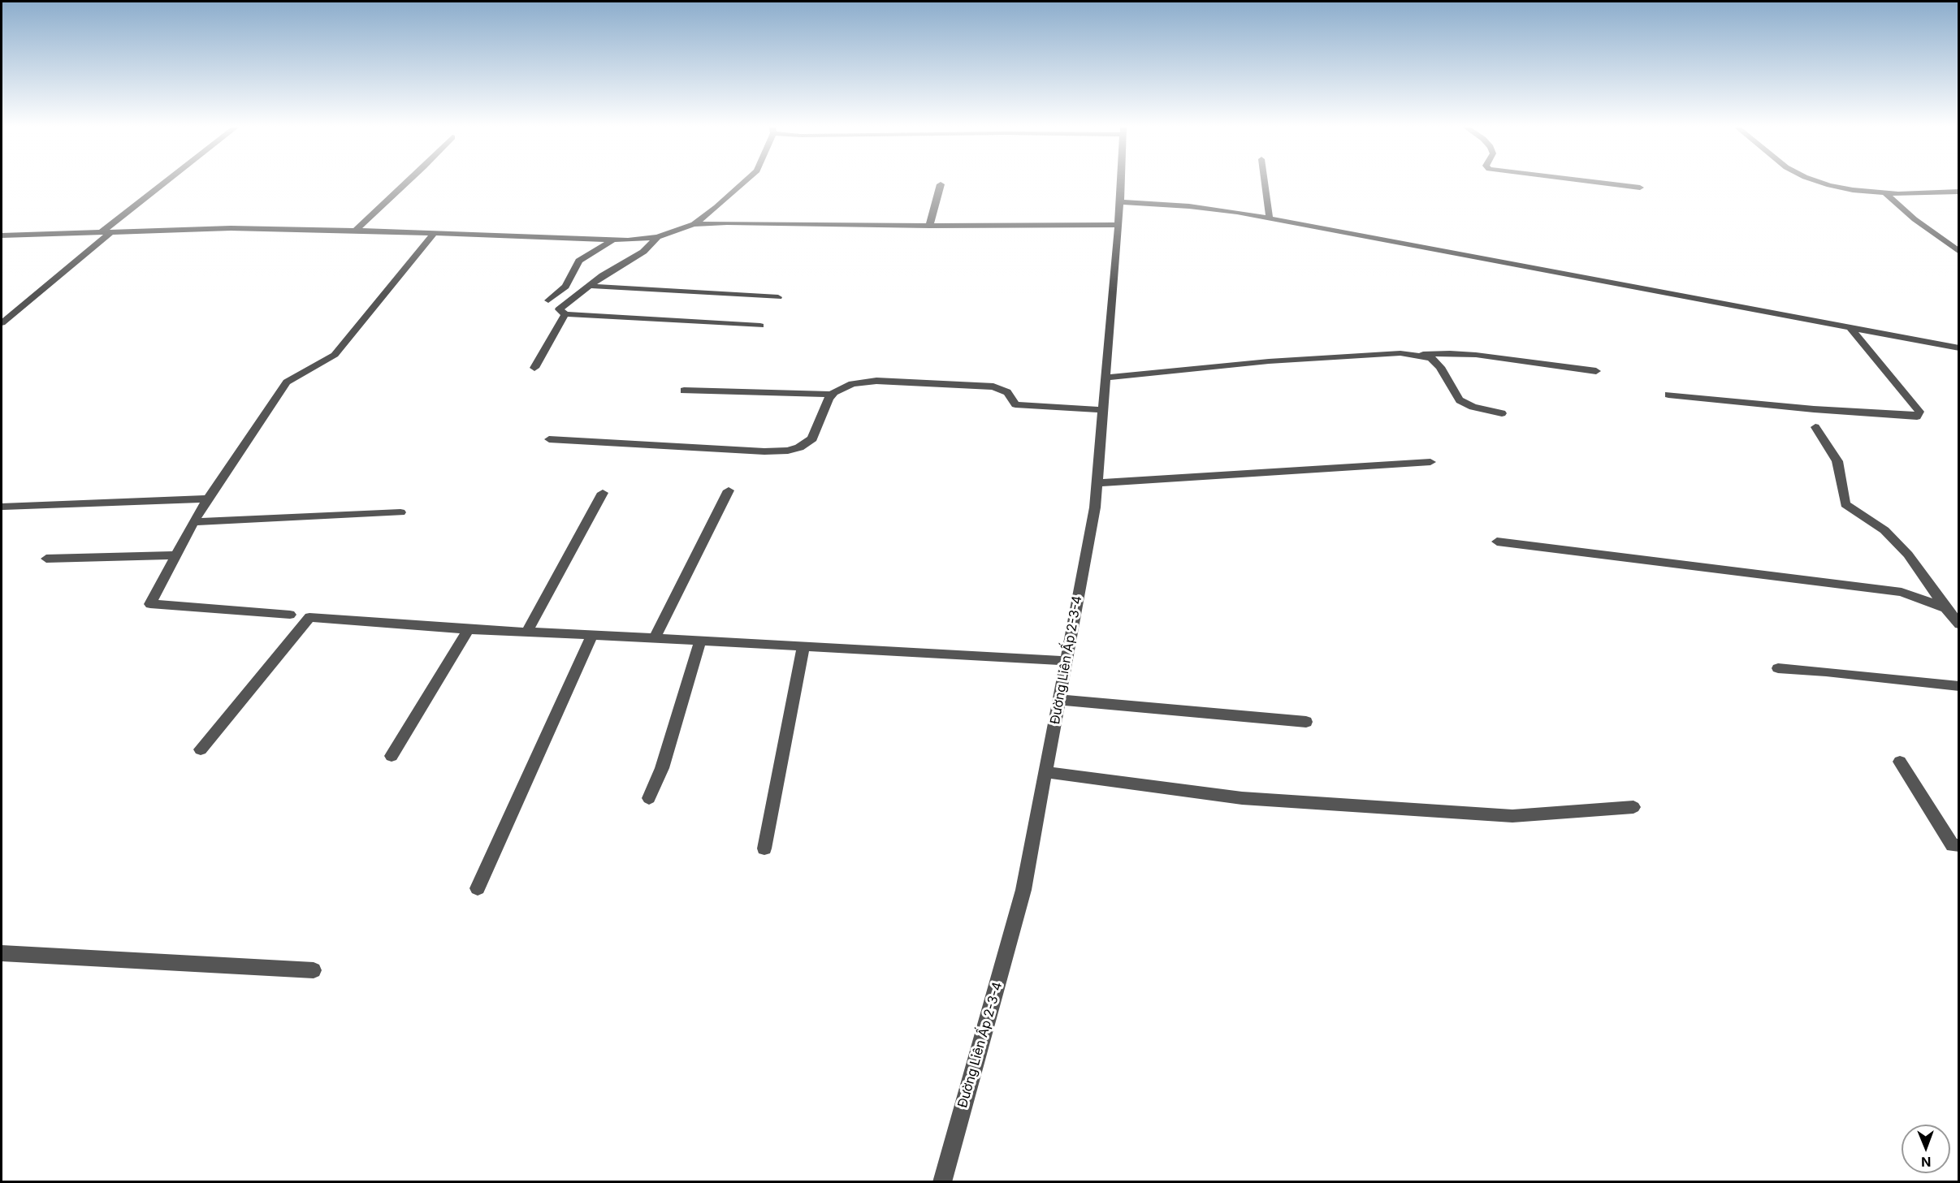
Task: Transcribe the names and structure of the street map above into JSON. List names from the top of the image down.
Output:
{
  "streets": {
    "street": ["Đường Liên Ấp 2-3-4"]
  },
  "north": "bottom"
}
